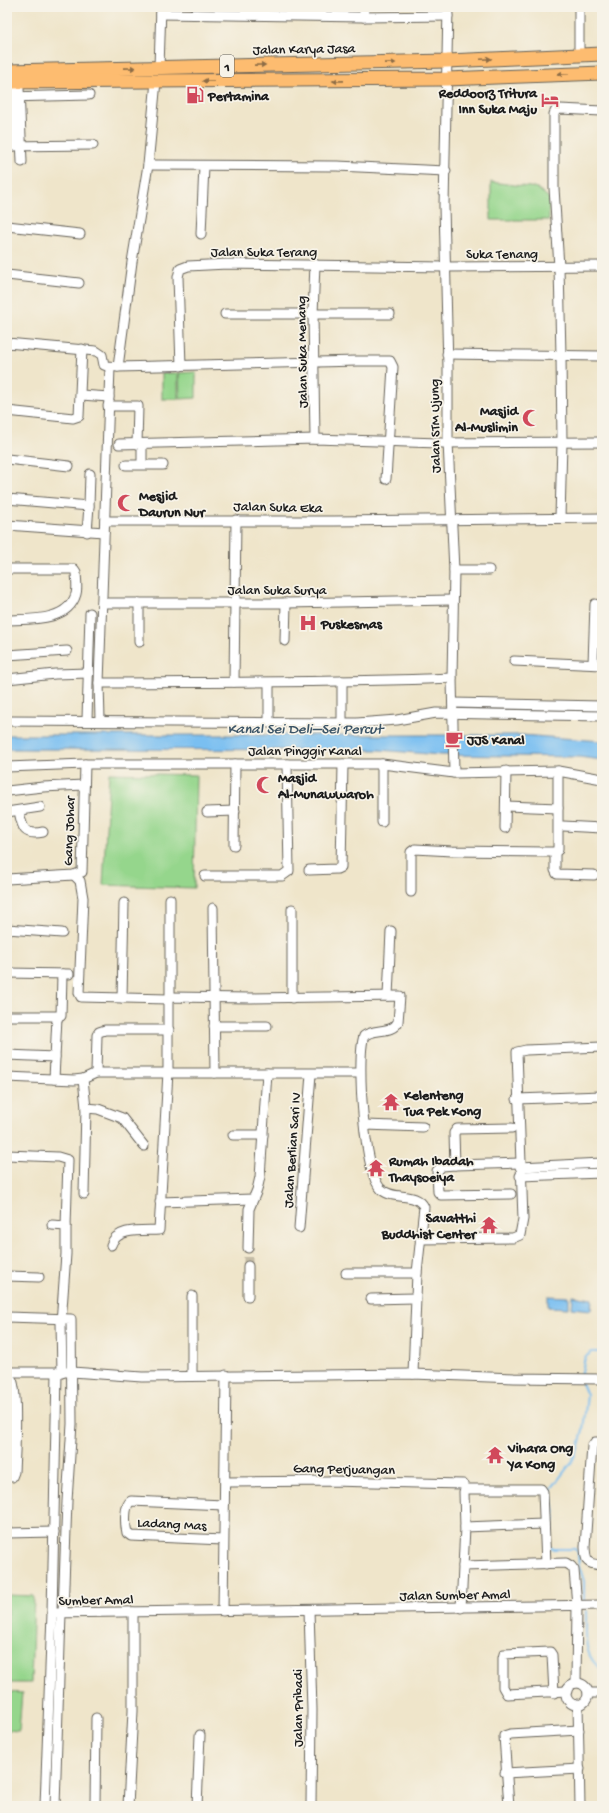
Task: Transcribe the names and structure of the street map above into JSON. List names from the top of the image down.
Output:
{
  "streets": {
    "highway": ["Jalan Karya Jasa", "1"],
    "street": [
      "Jalan Suka Terang",
      "Suka Tenang",
      "Jalan Suka Menang",
      "Jalan STM Ujung",
      "Jalan Suka Eka",
      "Jalan Suka Surya",
      "Jalan Pinggir Kanal",
      "Gang Johar",
      "Jalan Berlian Sari IV",
      "Gang Perjuangan",
      "Ladang Mas",
      "Jalan Sumber Amal",
      "Sumber Amal",
      "Jalan Pribadi"
    ]
  },
  "crossings": [
    ["Jalan Karya Jasa", "Jalan STM Ujung"],
    ["1", "Jalan STM Ujung"],
    ["Jalan Suka Terang", "Suka Tenang"],
    ["Jalan Suka Terang", "Jalan Suka Menang"],
    ["Jalan Suka Terang", "Jalan STM Ujung"],
    ["Suka Tenang", "Jalan STM Ujung"],
    ["Jalan STM Ujung", "Jalan Suka Eka"],
    ["Jalan STM Ujung", "Jalan Suka Surya"],
    ["Jalan STM Ujung", "Jalan Pinggir Kanal"],
    ["Jalan Pinggir Kanal", "Gang Johar"],
    ["Jalan Sumber Amal", "Sumber Amal"],
    ["Jalan Sumber Amal", "Jalan Pribadi"],
    ["Sumber Amal", "Jalan Pribadi"]
  ],
  "water": ["Kanal Sei Deli–Sei Percut"],
  "places": {
    "fuel station": ["Pertamina"],
    "hotel": ["Reddoorz Tritura Inn Suka Maju"],
    "mosque": ["Masjid Al-Muslimin", "Mesjid Daurun Nur", "Masjid Al-Munawwaroh"],
    "hospital": ["Puskesmas"],
    "cafe": ["JJS Kanal"],
    "temple": [
      "Kelenteng Tua Pek Kong",
      "Rumah Ibadah Thaysoeiya",
      "Savatthi Buddhist Center",
      "Vihara Ong Ya Kong"
    ]
  }
}
